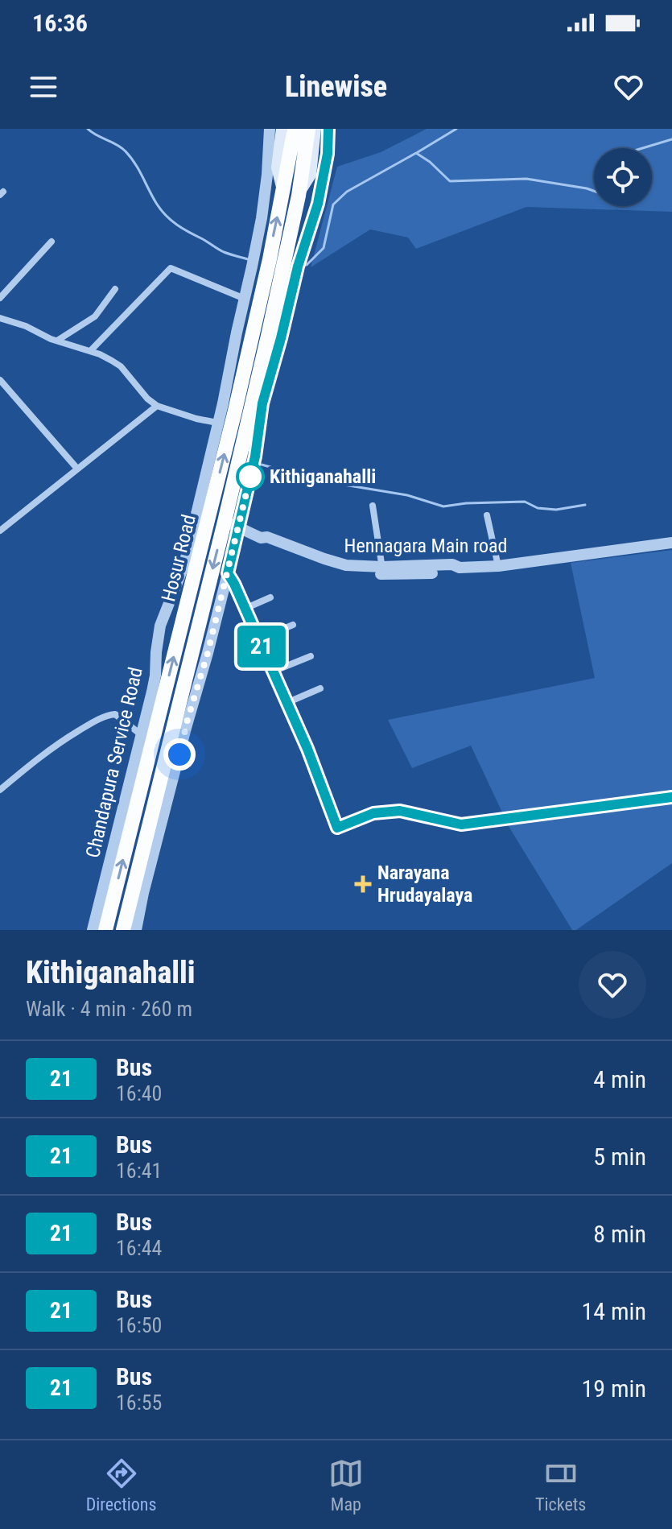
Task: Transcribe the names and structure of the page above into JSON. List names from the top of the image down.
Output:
{
  "streets": {
    "highway": ["Hosur Road"],
    "street": ["Hennagara Main road", "Chandapura Service Road"]
  },
  "crossings": [
    ["Hennagara Main road", "Hosur Road"],
    ["Hosur Road", "Chandapura Service Road"]
  ],
  "places": {
    "other": ["Kithiganahalli"],
    "health": ["Narayana Hrudayalaya"]
  },
  "lines": ["bus line 21"],
  "page": {
    "status": "16:36",
    "header": "Linewise",
    "on_map": "21",
    "heading": ["Kithiganahalli", "Walk · 4 min · 260 m"],
    "list": [
      {
        "mark": "21",
        "name": "Bus",
        "note": "16:40",
        "value": "4 min"
      },
      {
        "mark": "21",
        "name": "Bus",
        "note": "16:41",
        "value": "5 min"
      },
      {
        "mark": "21",
        "name": "Bus",
        "note": "16:44",
        "value": "8 min"
      },
      {
        "mark": "21",
        "name": "Bus",
        "note": "16:50",
        "value": "14 min"
      },
      {
        "mark": "21",
        "name": "Bus",
        "note": "16:55",
        "value": "19 min"
      }
    ],
    "tabs": ["Directions", "Map", "Tickets"]
  }
}
